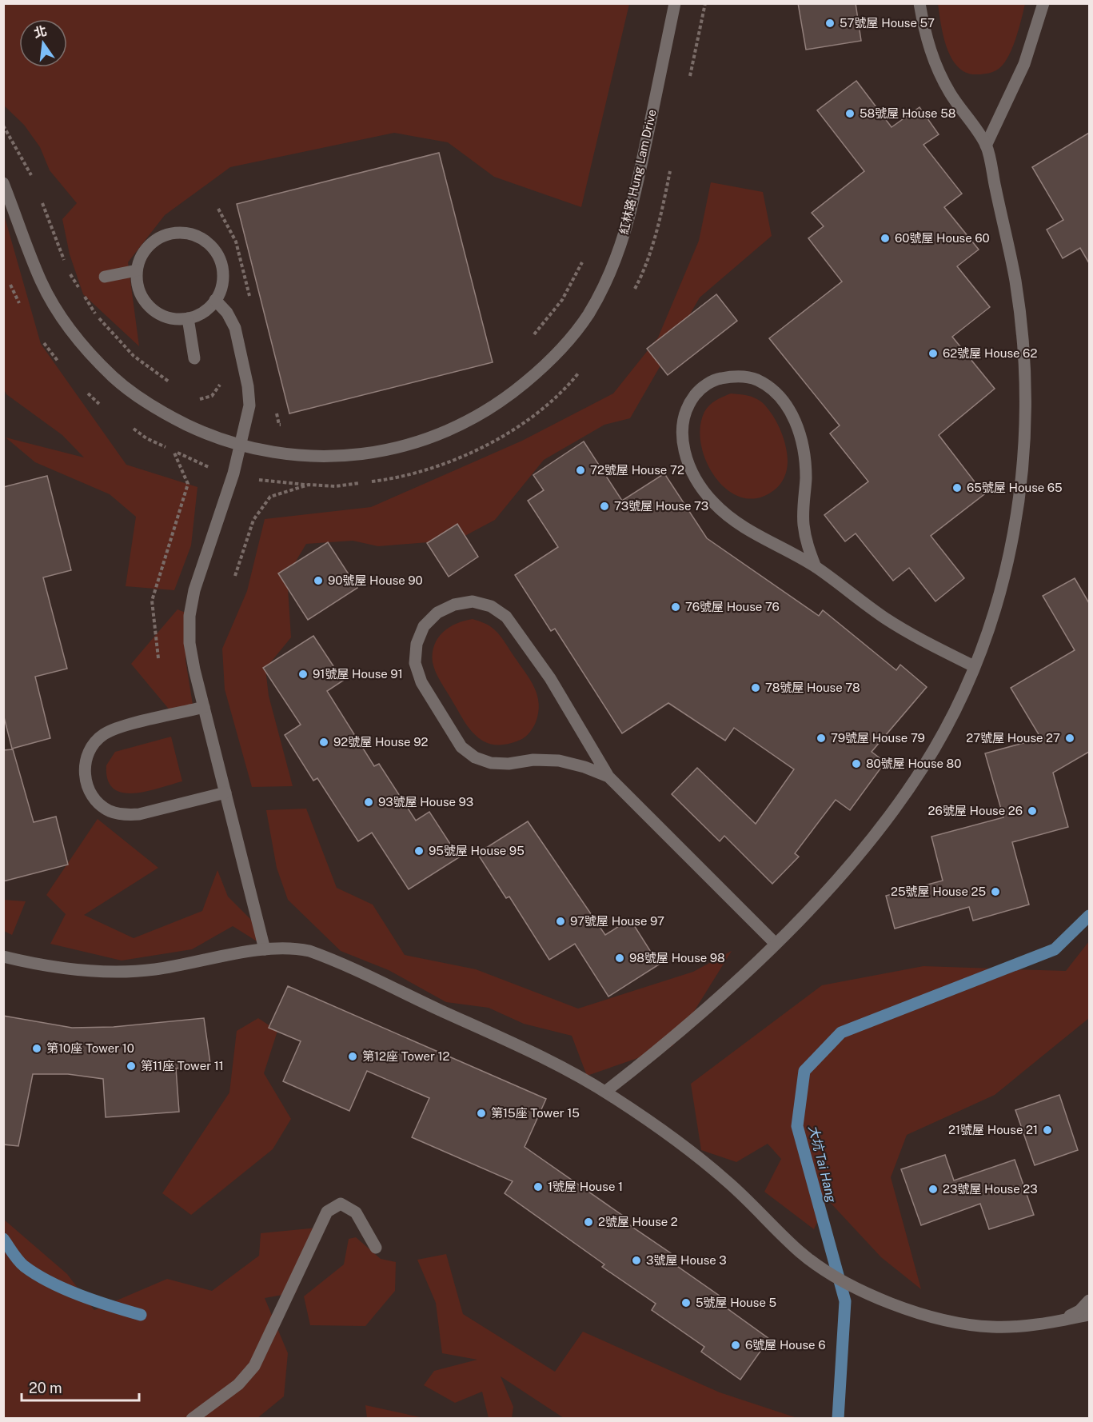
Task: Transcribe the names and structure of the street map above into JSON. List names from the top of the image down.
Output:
{
  "streets": {
    "street": ["紅林路 Hung Lam Drive"]
  },
  "water": ["大坑 Tai Hang"],
  "places": [
    "57號屋 House 57",
    "58號屋 House 58",
    "60號屋 House 60",
    "62號屋 House 62",
    "72號屋 House 72",
    "65號屋 House 65",
    "73號屋 House 73",
    "90號屋 House 90",
    "76號屋 House 76",
    "91號屋 House 91",
    "78號屋 House 78",
    "79號屋 House 79",
    "27號屋 House 27",
    "92號屋 House 92",
    "80號屋 House 80",
    "93號屋 House 93",
    "26號屋 House 26",
    "95號屋 House 95",
    "25號屋 House 25",
    "97號屋 House 97",
    "98號屋 House 98",
    "第10座 Tower 10",
    "第12座 Tower 12",
    "第11座 Tower 11",
    "第15座 Tower 15",
    "21號屋 House 21",
    "1號屋 House 1",
    "23號屋 House 23",
    "2號屋 House 2",
    "3號屋 House 3",
    "5號屋 House 5",
    "6號屋 House 6"
  ],
  "scale_bar": "20 m",
  "north": "top"
}
